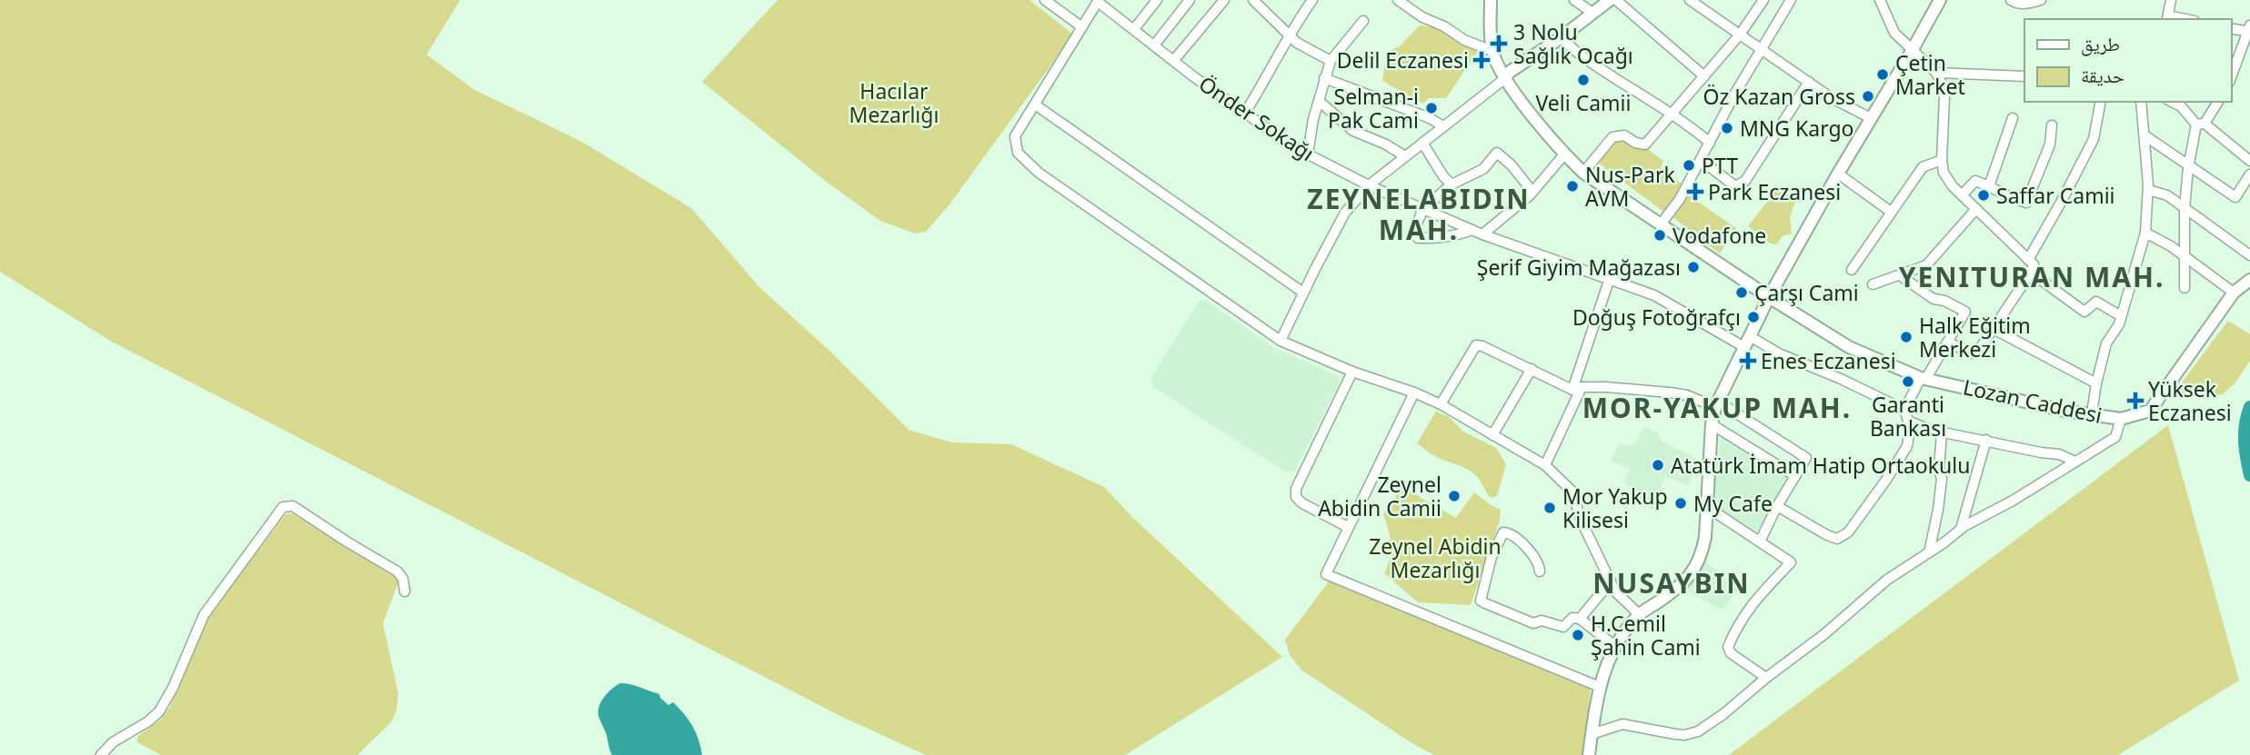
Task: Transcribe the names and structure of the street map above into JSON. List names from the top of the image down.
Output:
{
  "streets": {
    "main road": ["Lozan Caddesi"],
    "street": ["Önder Sokağı"]
  },
  "districts": [
    "ZEYNELABIDIN MAH.",
    "YENITURAN MAH.",
    "MOR-YAKUP MAH.",
    "NUSAYBIN"
  ],
  "parks": ["Hacılar Mezarlığı", "Zeynel Abidin Mezarlığı"],
  "places": {
    "health": [
      "3 Nolu Sağlık Ocağı",
      "Delil Eczanesi",
      "Park Eczanesi",
      "Enes Eczanesi",
      "Yüksek Eczanesi"
    ],
    "other": [
      "Çetin Market",
      "Veli Camii",
      "Öz Kazan Gross",
      "Selman-i Pak Cami",
      "MNG Kargo",
      "PTT",
      "Nus-Park AVM",
      "Saffar Camii",
      "Vodafone",
      "Şerif Giyim Mağazası",
      "Çarşı Cami",
      "Doğuş Fotoğrafçı",
      "Halk Eğitim Merkezi",
      "Garanti Bankası",
      "Atatürk İmam Hatip Ortaokulu",
      "Zeynel Abidin Camii",
      "My Cafe",
      "Mor Yakup Kilisesi",
      "H.Cemil Şahin Cami"
    ]
  },
  "legend": ["طريق", "حديقة"]
}
